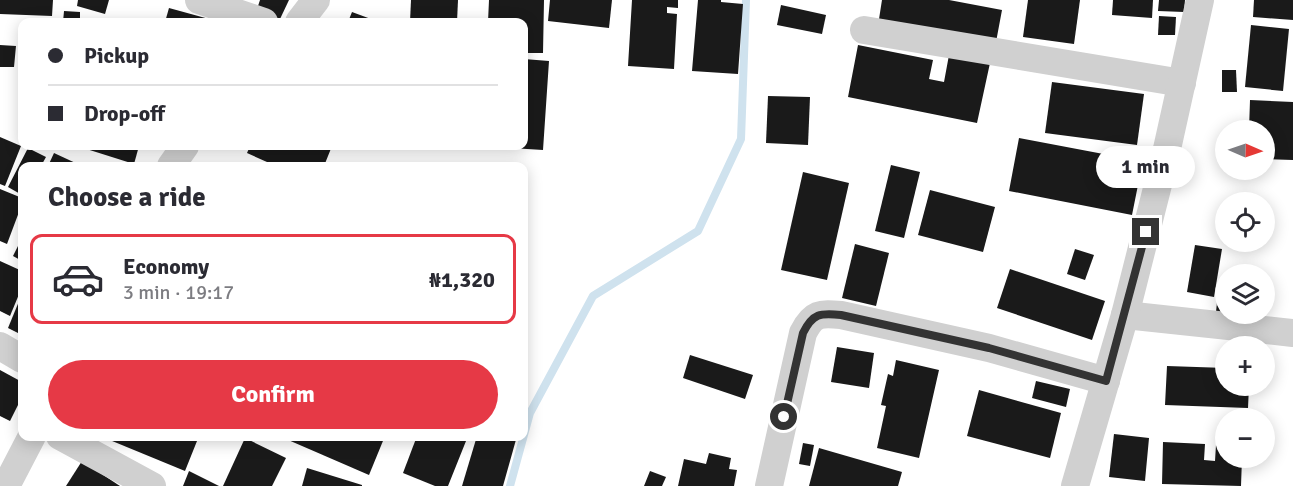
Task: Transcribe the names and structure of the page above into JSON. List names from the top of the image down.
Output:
{
  "north": "right",
  "page": {
    "banner": ["Pickup", "Drop-off"],
    "map_buttons": ["+", "−"],
    "bubble": "1 min",
    "heading": "Choose a ride",
    "list": [
      {
        "name": "Economy",
        "note": "3 min · 19:17",
        "value": "₦1,320"
      }
    ],
    "buttons": "Confirm"
  }
}
